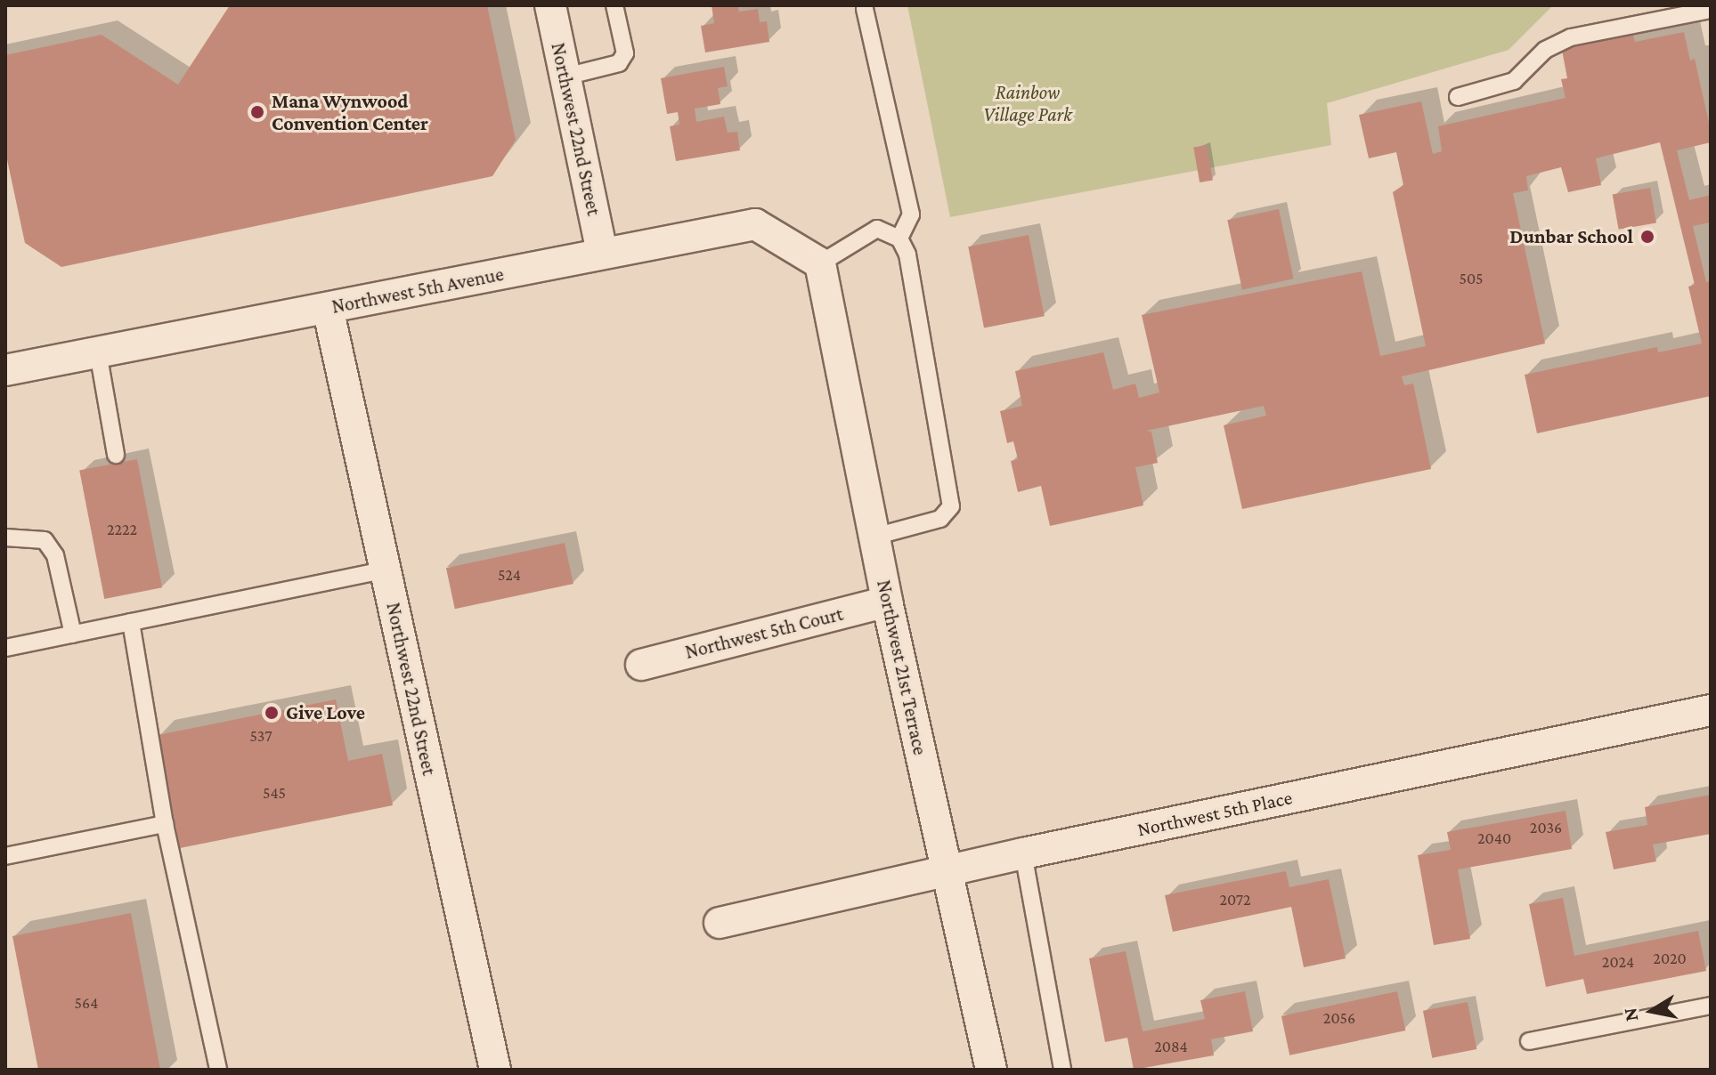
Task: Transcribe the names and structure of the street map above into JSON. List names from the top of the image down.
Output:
{
  "streets": {
    "street": [
      "Northwest 22nd Street",
      "Northwest 5th Avenue",
      "Northwest 5th Court",
      "Northwest 21st Terrace",
      "Northwest 5th Place"
    ]
  },
  "crossings": [
    ["Northwest 22nd Street", "Northwest 5th Avenue"],
    ["Northwest 5th Avenue", "Northwest 21st Terrace"],
    ["Northwest 5th Court", "Northwest 21st Terrace"],
    ["Northwest 21st Terrace", "Northwest 5th Place"]
  ],
  "parks": ["Rainbow Village Park"],
  "places": ["Mana Wynwood Convention Center", "Dunbar School", "Give Love"],
  "house_numbers": [
    "505",
    "2222",
    "524",
    "537",
    "545",
    "2036",
    "2040",
    "2072",
    "2020",
    "2024",
    "564",
    "2056",
    "2084"
  ],
  "north": "left"
}
